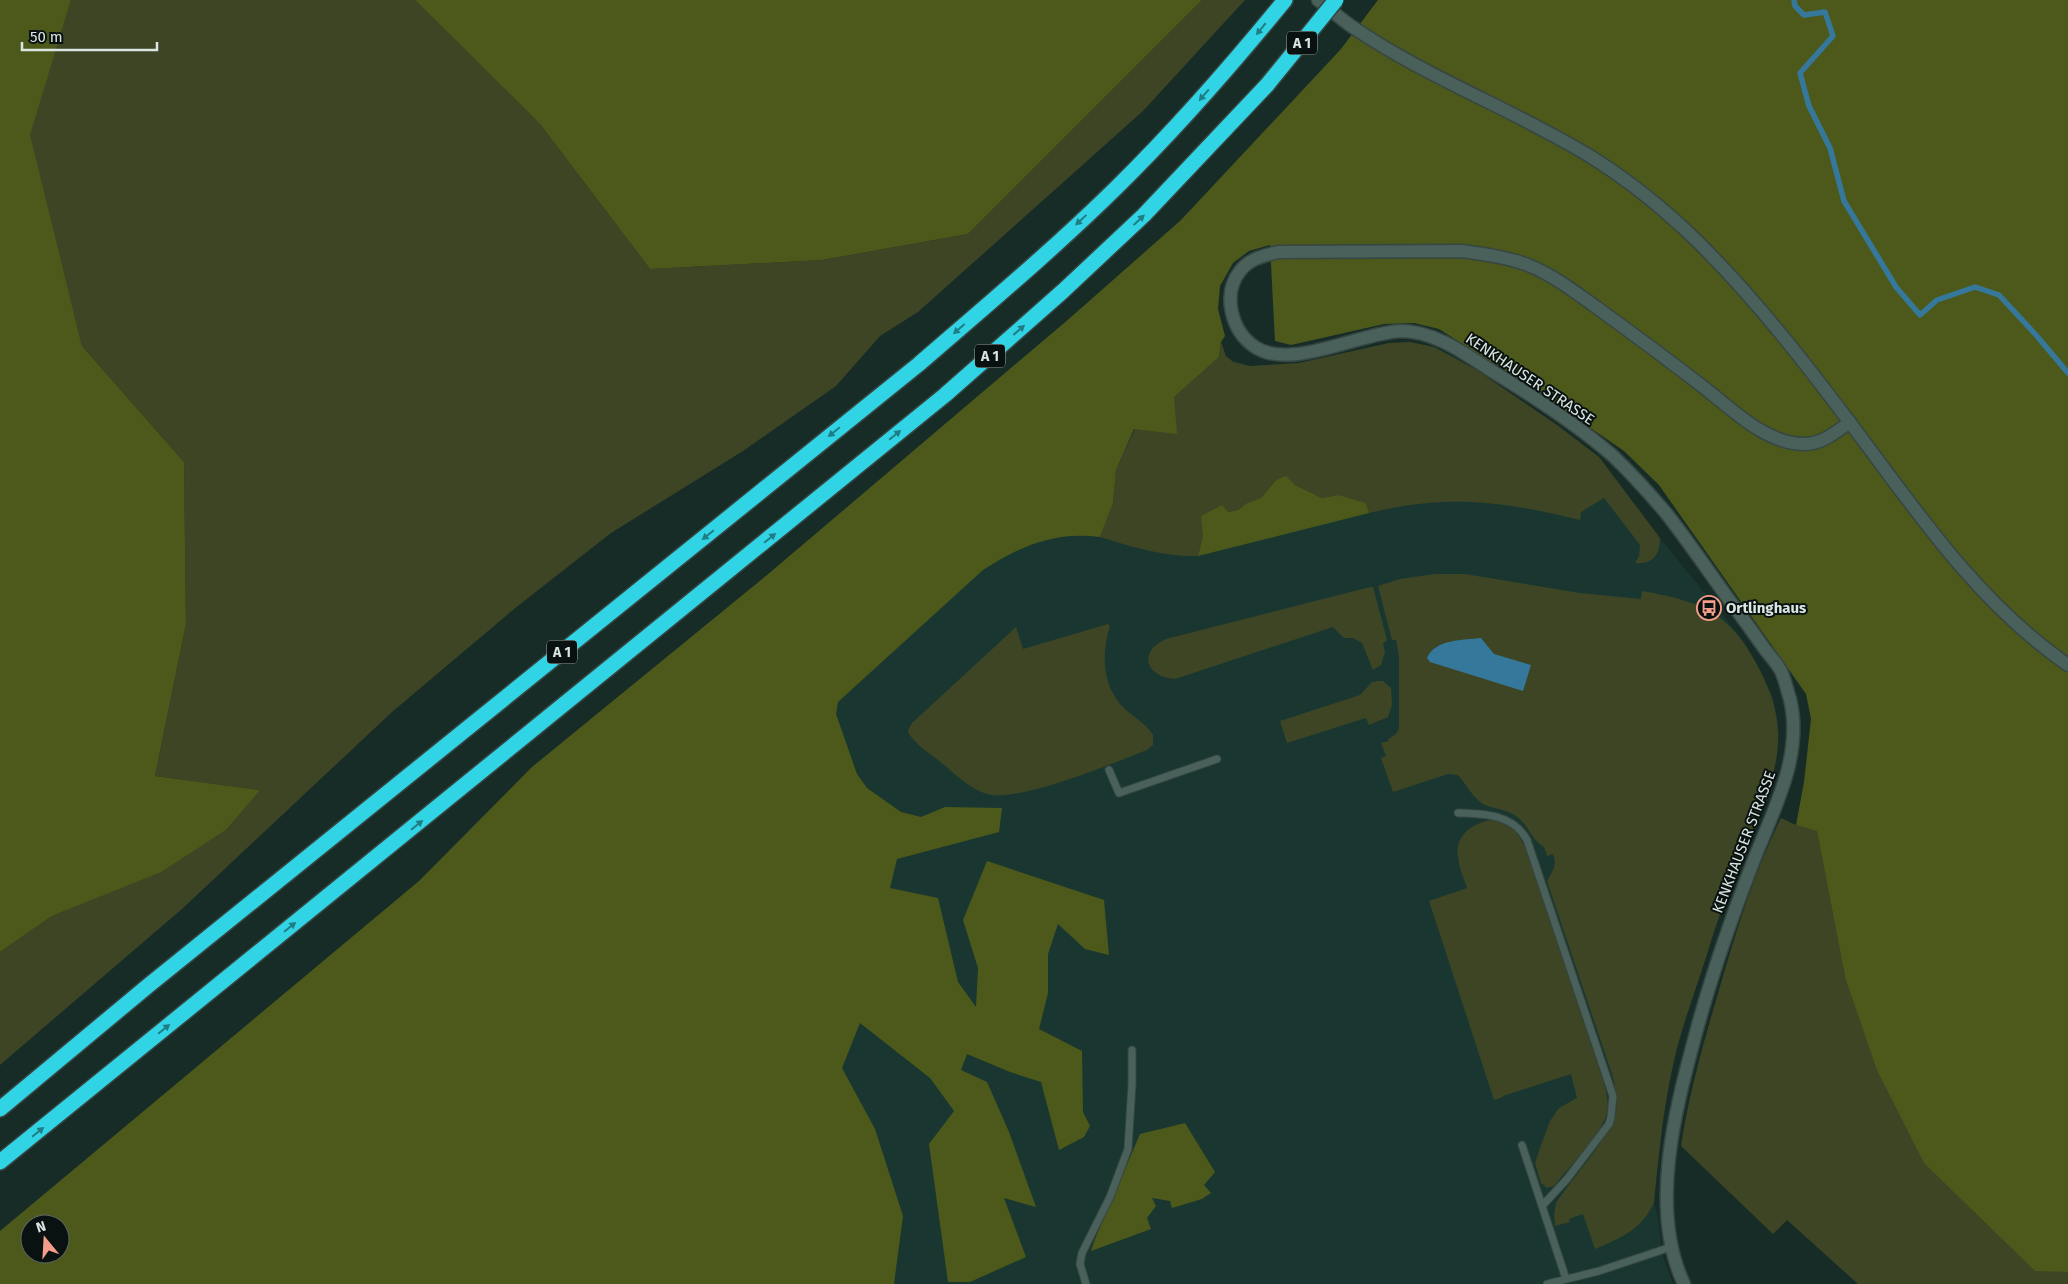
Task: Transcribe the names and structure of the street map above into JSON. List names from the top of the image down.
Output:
{
  "streets": {
    "highway": ["A 1"],
    "street": ["KENKHAUSER STRASSE"]
  },
  "places": {
    "bus stop": ["Ortlinghaus"]
  },
  "scale_bar": "50 m",
  "north": "top"
}
